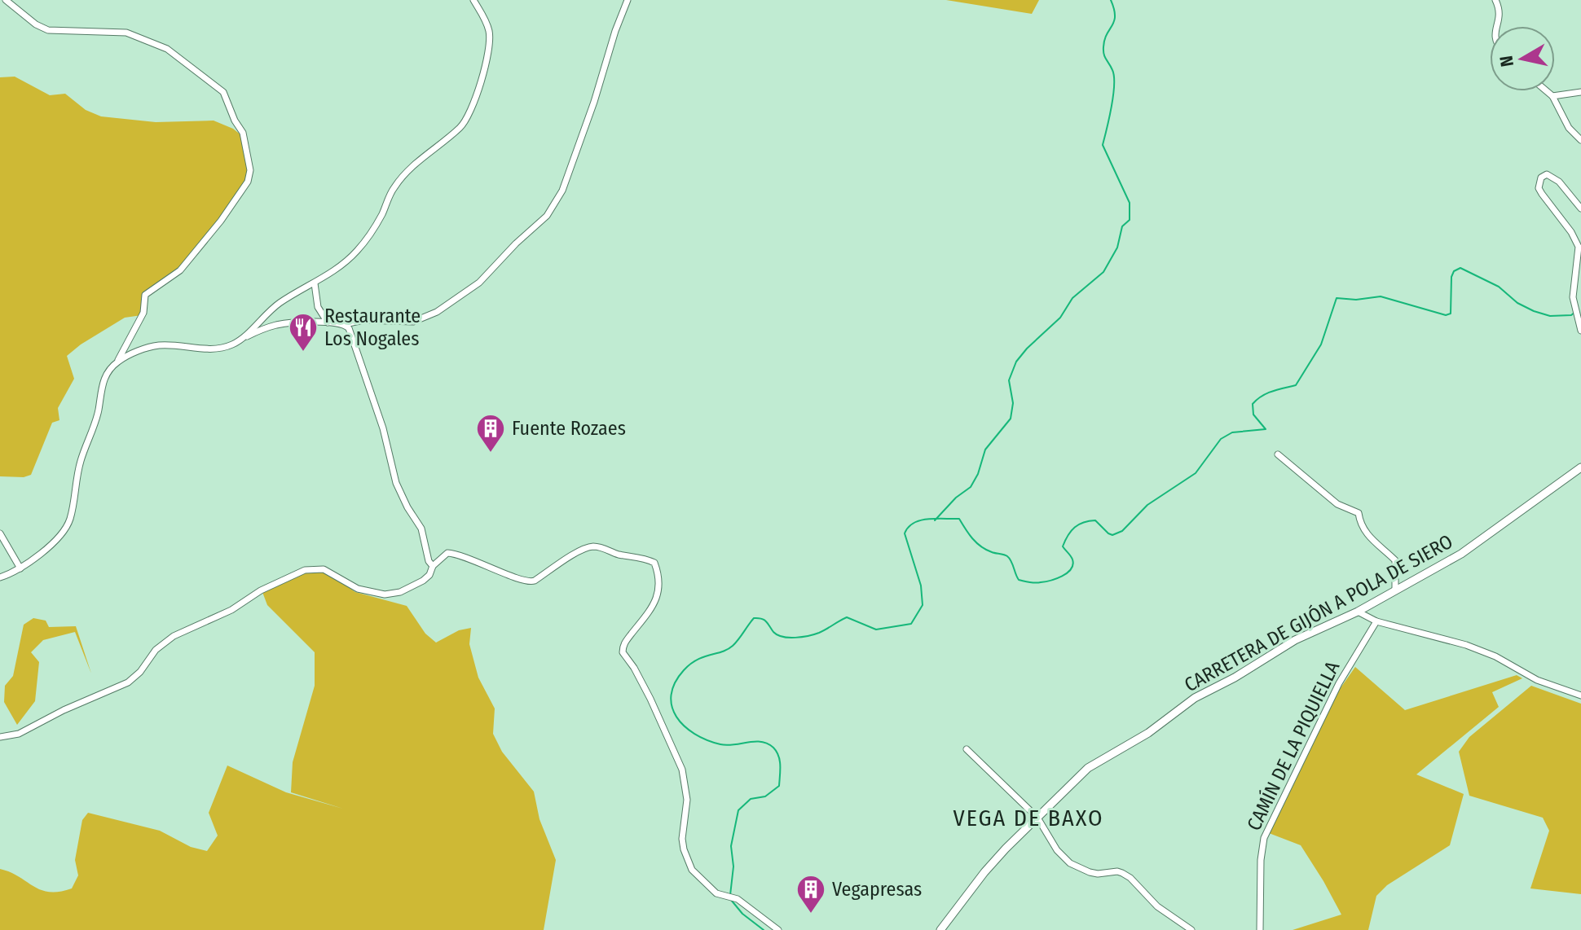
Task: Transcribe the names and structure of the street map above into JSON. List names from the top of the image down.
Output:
{
  "streets": {
    "street": ["CARRETERA DE GIJÓN A POLA DE SIERO", "CAMÍN DE LA PIQUIELLA"]
  },
  "districts": ["VEGA DE BAXO"],
  "places": {
    "restaurant": ["Restaurante Los Nogales"],
    "building": ["Fuente Rozaes", "Vegapresas"]
  },
  "north": "left"
}
